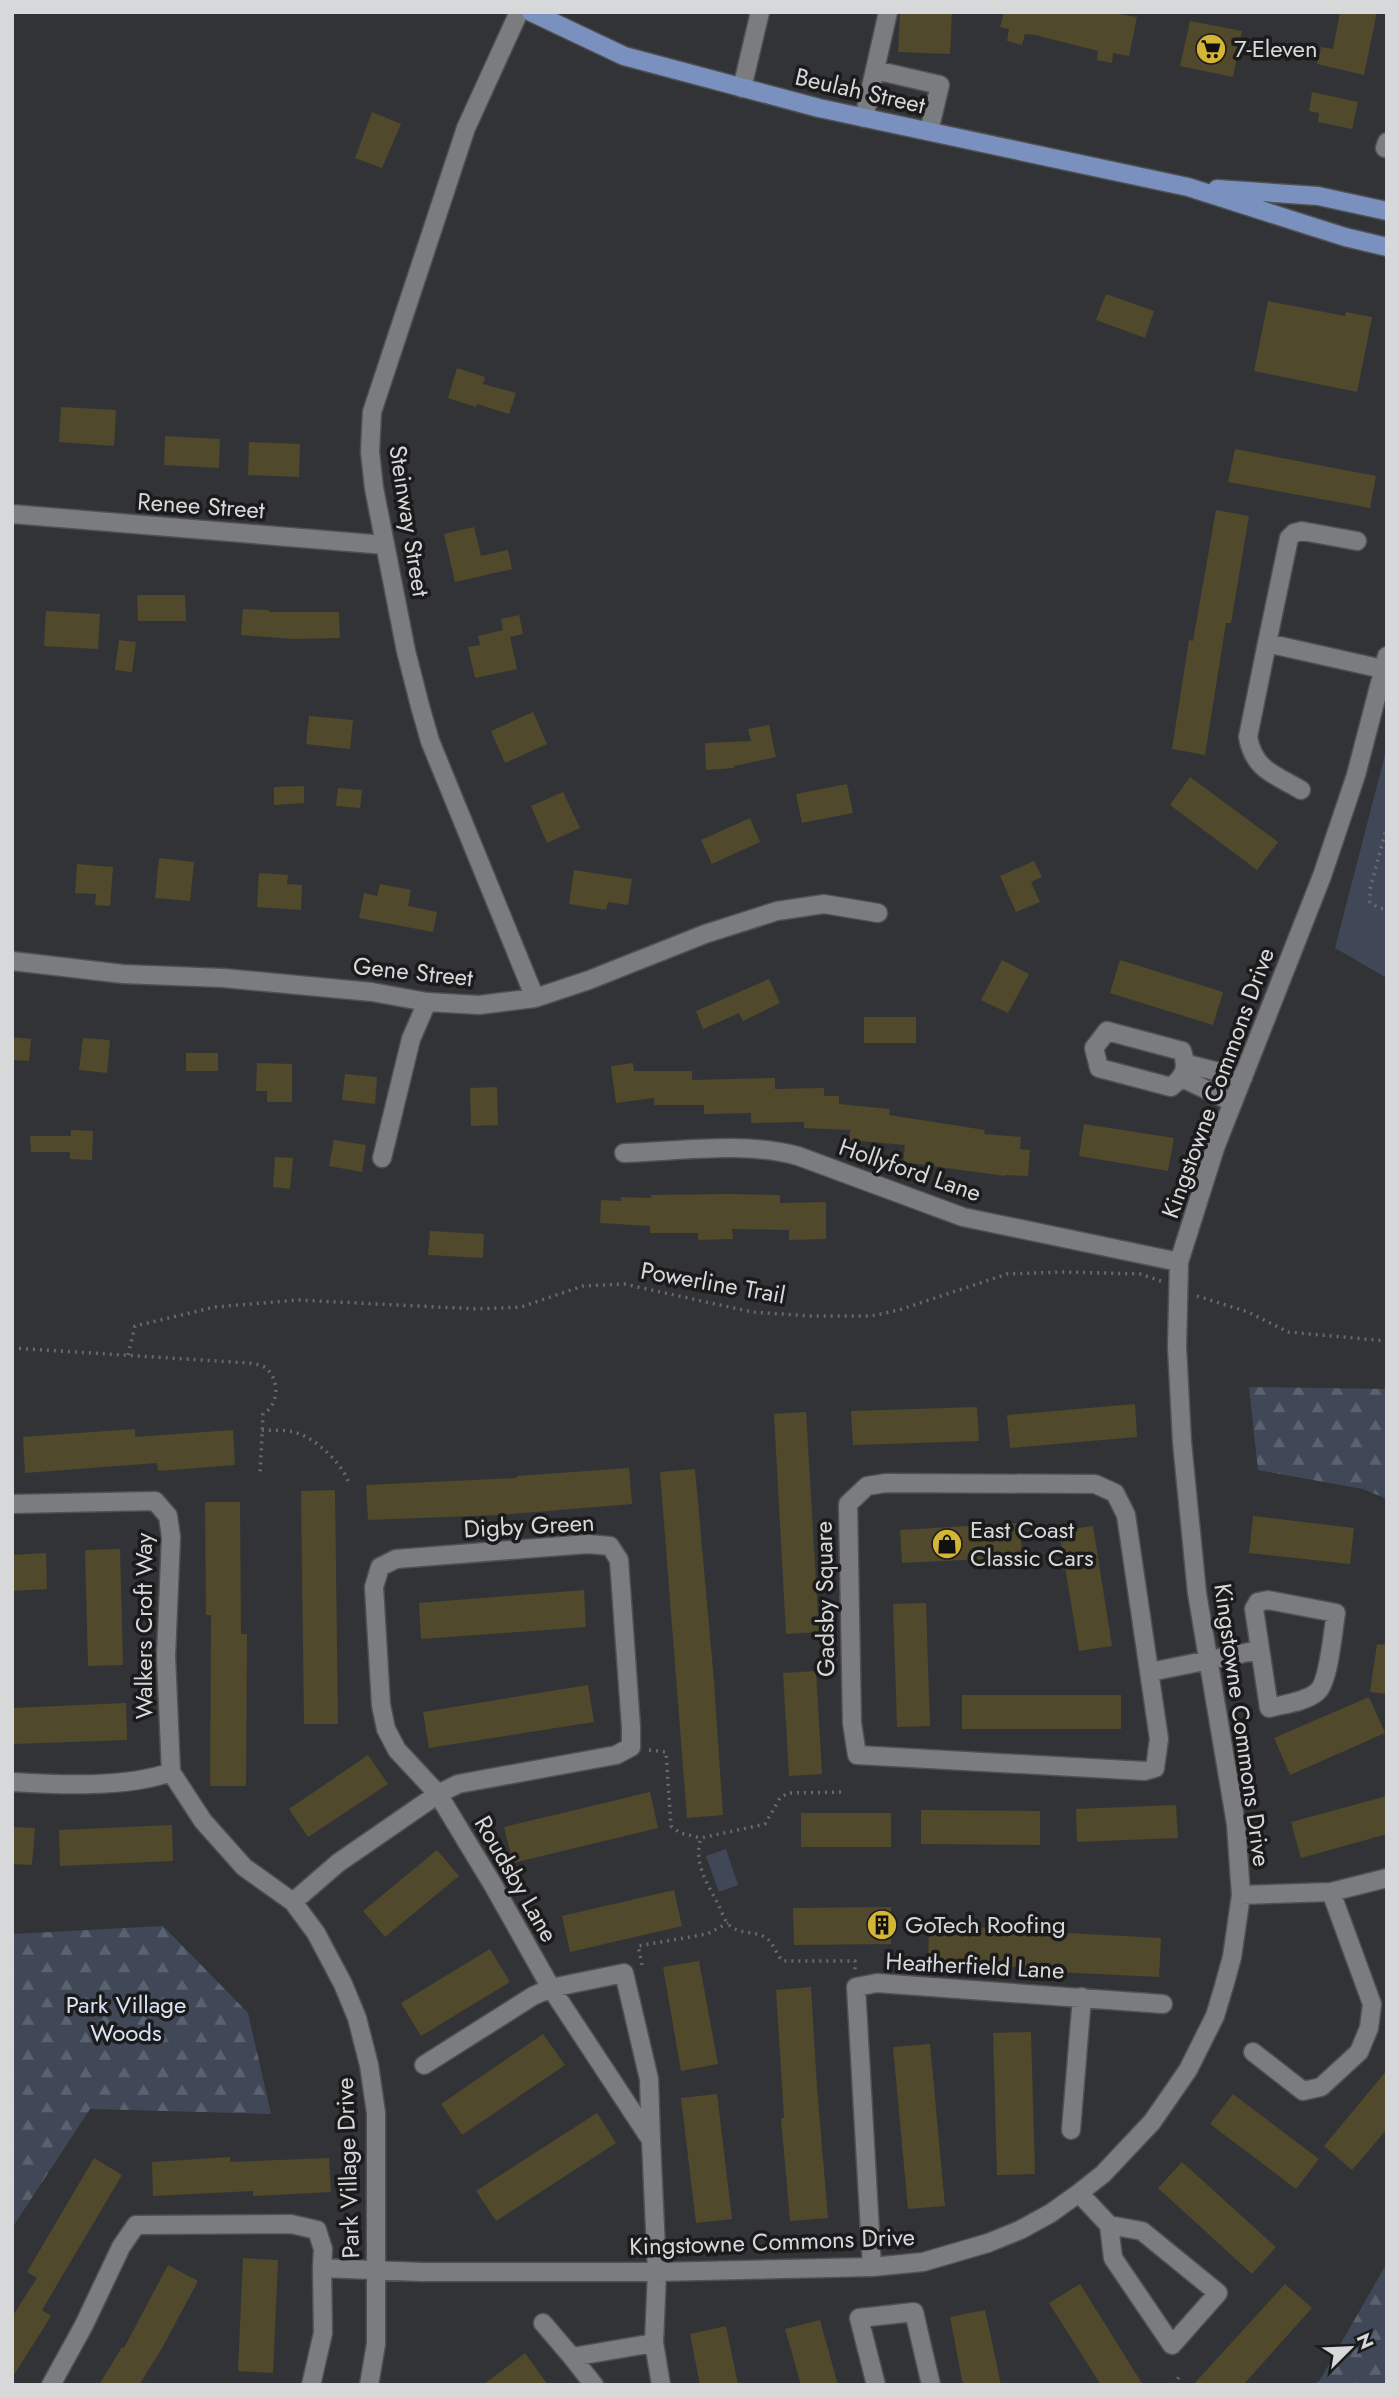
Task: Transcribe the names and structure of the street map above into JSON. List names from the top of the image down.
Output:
{
  "streets": {
    "main road": ["Beulah Street"],
    "street": [
      "Renee Street",
      "Steinway Street",
      "Gene Street",
      "Kingstowne Commons Drive",
      "Hollyford Lane",
      "Digby Green",
      "Gadsby Square",
      "Walkers Croft Way",
      "Roudsby Lane",
      "Heatherfield Lane",
      "Park Village Drive"
    ],
    "path": ["Powerline Trail"]
  },
  "crossings": [
    ["Renee Street", "Steinway Street"],
    ["Steinway Street", "Gene Street"],
    ["Kingstowne Commons Drive", "Hollyford Lane"],
    ["Kingstowne Commons Drive", "Powerline Trail"],
    ["Kingstowne Commons Drive", "Heatherfield Lane"],
    ["Kingstowne Commons Drive", "Park Village Drive"],
    ["Digby Green", "Roudsby Lane"],
    ["Walkers Croft Way", "Park Village Drive"]
  ],
  "parks": ["Park Village Woods"],
  "places": {
    "supermarket": ["7-Eleven"],
    "shop": ["East Coast Classic Cars"],
    "building": ["GoTech Roofing"]
  },
  "north": "top right"
}
